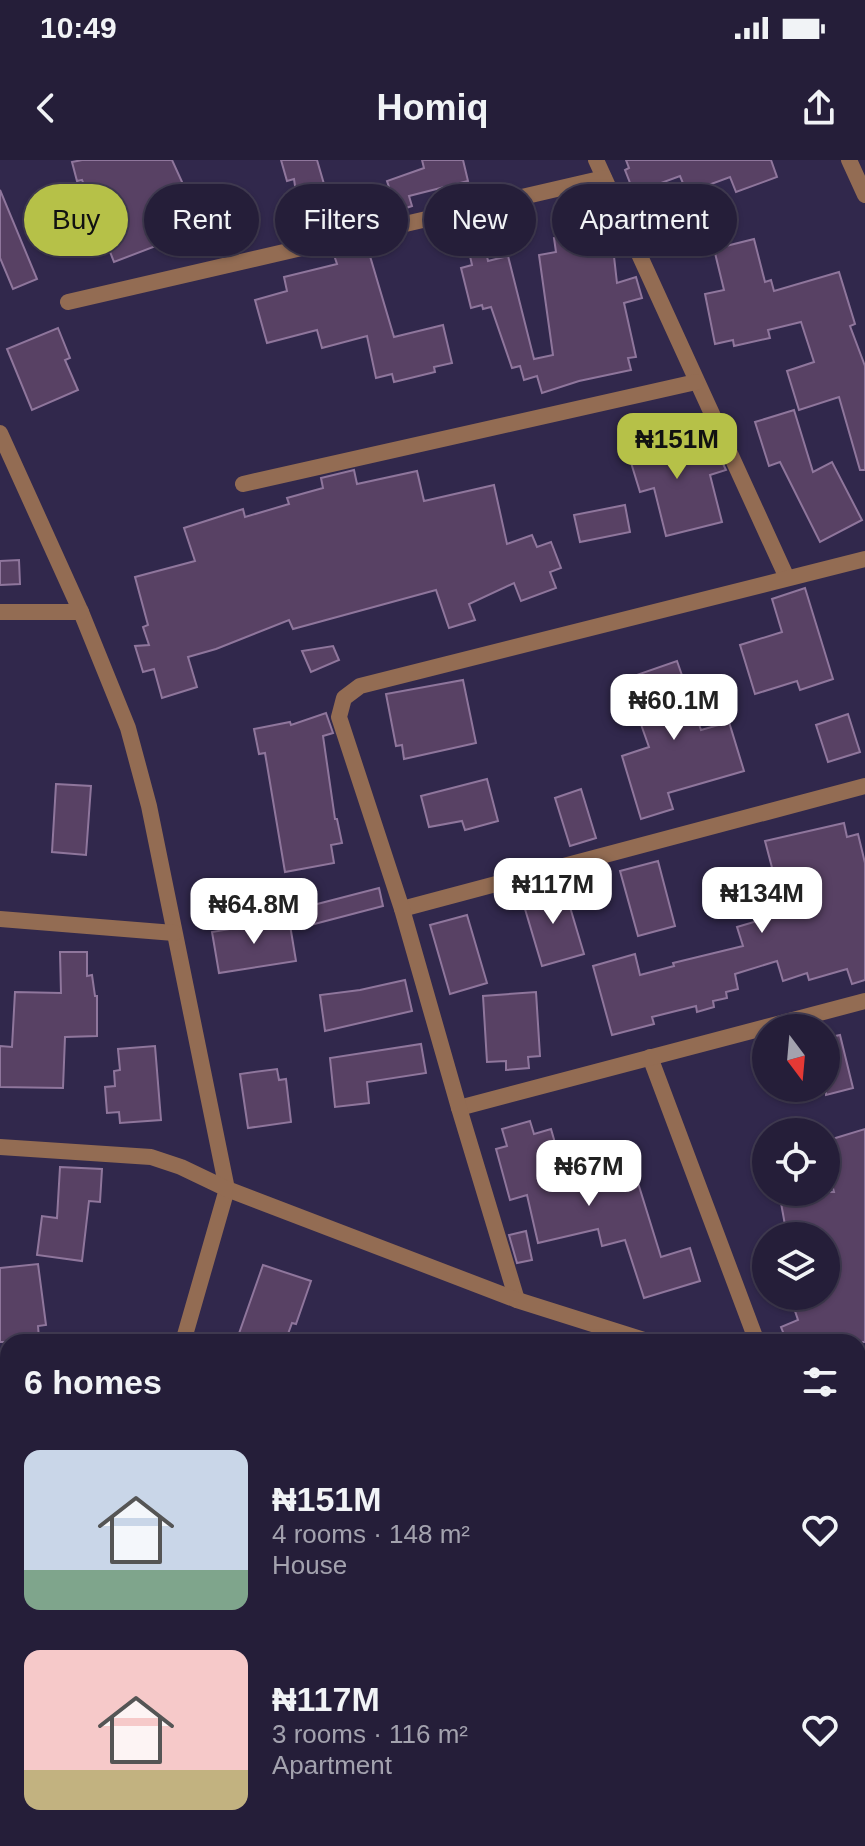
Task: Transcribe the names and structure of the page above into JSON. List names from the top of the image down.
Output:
{
  "north": "bottom",
  "page": {
    "status": "10:49",
    "header": "Homiq",
    "chip": [
      "Buy",
      "Rent",
      "Filters",
      "New",
      "Apartment"
    ],
    "price": [
      "₦151M",
      "₦60.1M",
      "₦117M",
      "₦134M",
      "₦64.8M",
      "₦67M"
    ],
    "heading": "6 homes",
    "list": [
      {
        "name": "₦151M",
        "note": "4 rooms · 148 m² · House"
      },
      {
        "name": "₦117M",
        "note": "3 rooms · 116 m² · Apartment"
      }
    ]
  }
}
